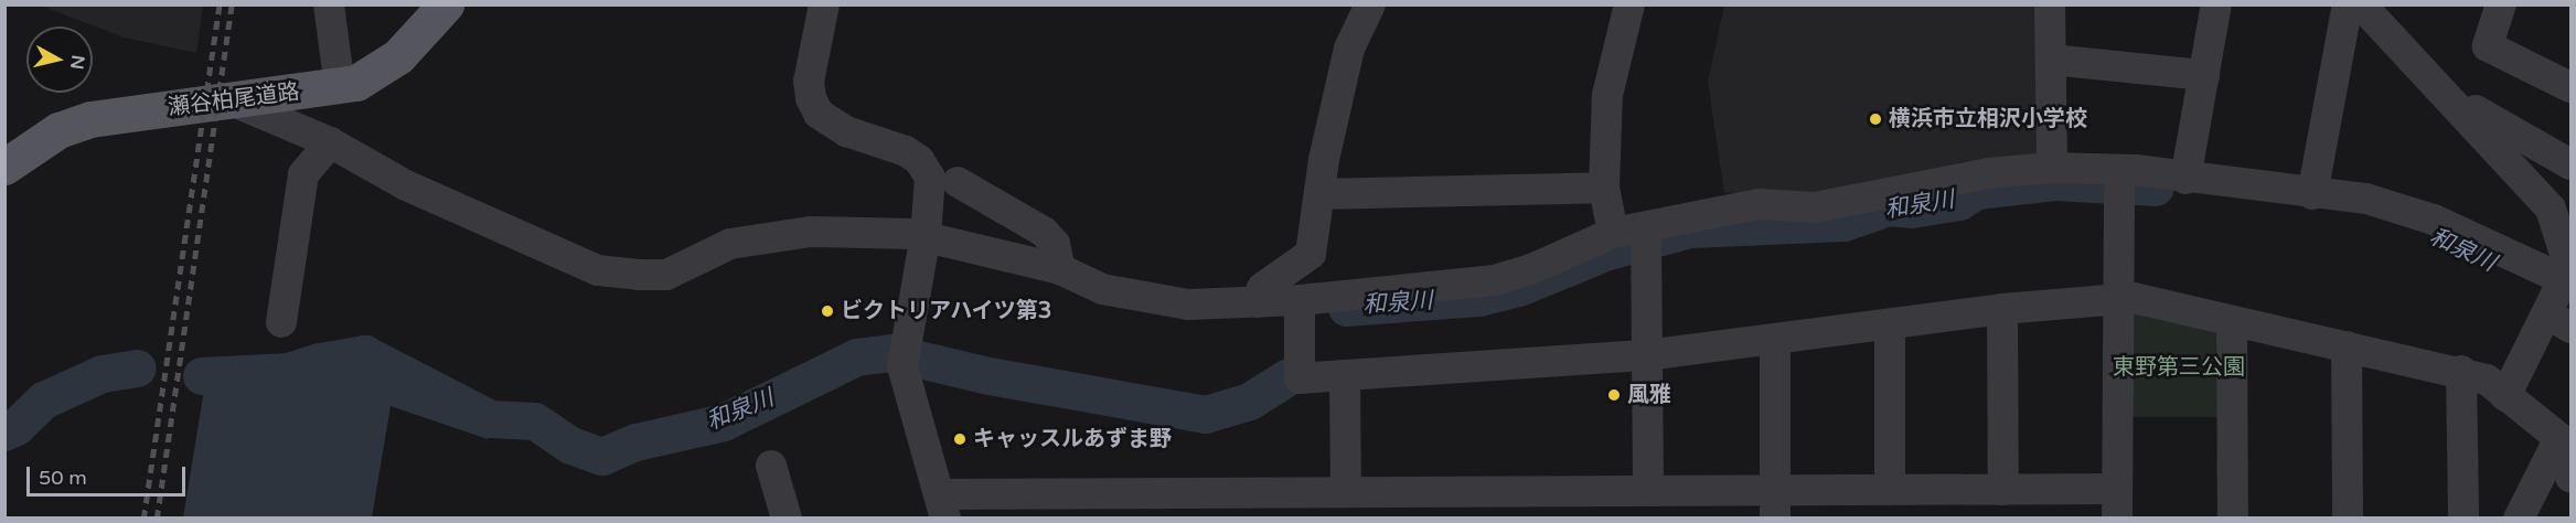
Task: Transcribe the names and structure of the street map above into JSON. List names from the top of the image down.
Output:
{
  "streets": {
    "main road": ["瀬谷柏尾道路"]
  },
  "water": ["和泉川"],
  "parks": ["東野第三公園"],
  "places": [
    "横浜市立相沢小学校",
    "ビクトリアハイツ第3",
    "風雅",
    "キャッスルあずま野"
  ],
  "scale_bar": "50 m",
  "north": "right"
}
